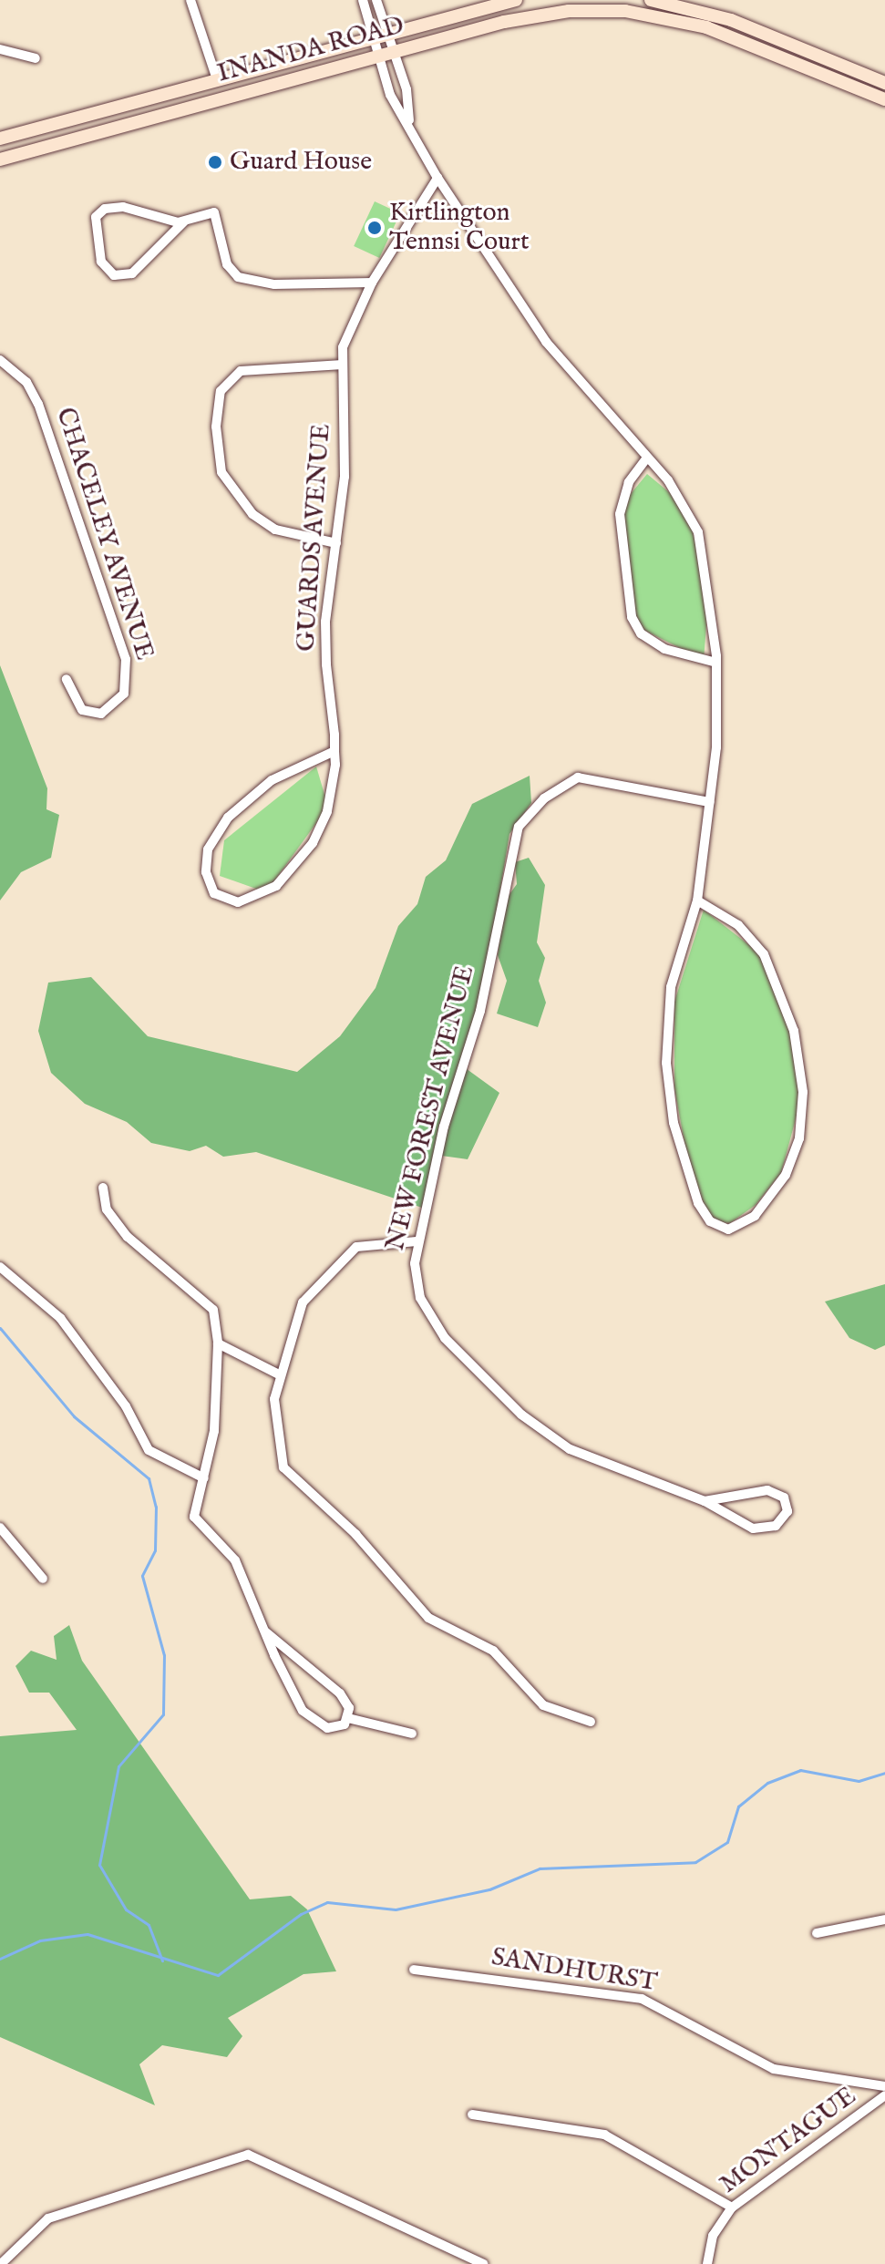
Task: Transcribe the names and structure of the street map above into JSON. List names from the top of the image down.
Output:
{
  "streets": {
    "main road": ["INANDA ROAD"],
    "street": [
      "CHACELEY AVENUE",
      "GUARDS AVENUE",
      "NEW FOREST AVENUE",
      "SANDHURST",
      "MONTAGUE"
    ]
  },
  "places": ["Guard House", "Kirtlington Tennsi Court"]
}
